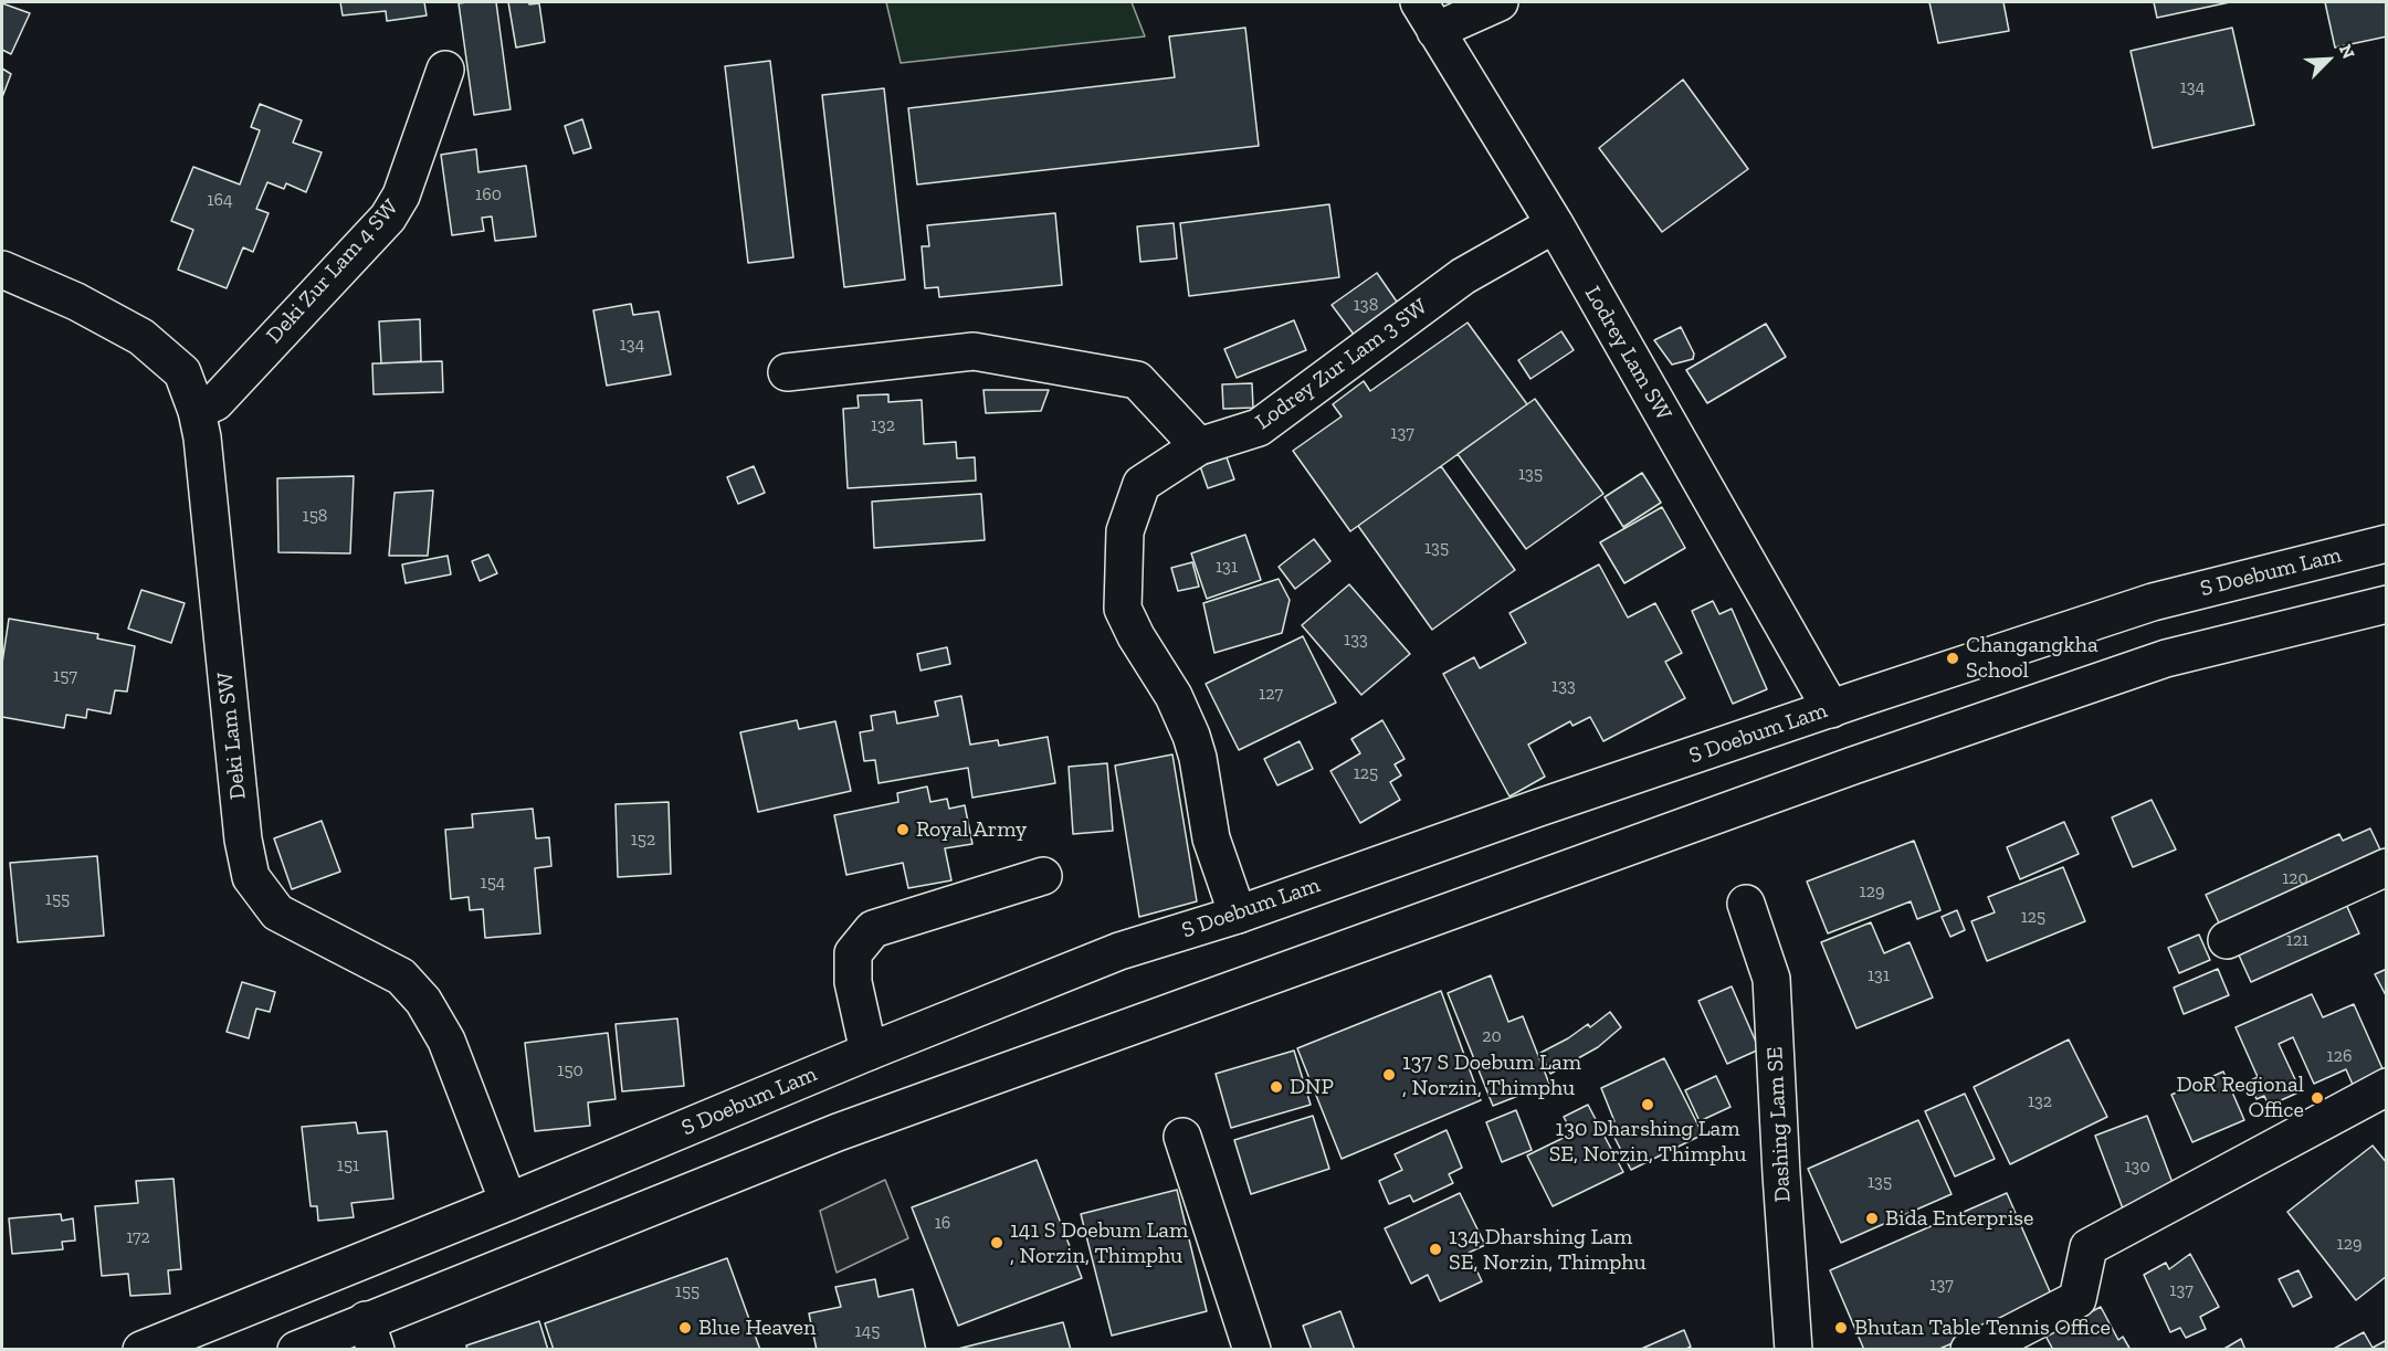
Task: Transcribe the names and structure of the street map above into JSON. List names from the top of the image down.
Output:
{
  "streets": {
    "main road": [
      "Deki Zur Lam 4 SW",
      "Lodrey Lam SW",
      "Lodrey Zur Lam 3 SW",
      "S Doebum Lam",
      "Deki Lam SW",
      "Dashing Lam SE"
    ]
  },
  "crossings": [
    ["Deki Zur Lam 4 SW", "Deki Lam SW"],
    ["Lodrey Lam SW", "Lodrey Zur Lam 3 SW"],
    ["Lodrey Lam SW", "S Doebum Lam"],
    ["Lodrey Zur Lam 3 SW", "S Doebum Lam"],
    ["S Doebum Lam", "Deki Lam SW"]
  ],
  "places": [
    "Changangkha School",
    "Royal Army",
    "137 S Doebum Lam , Norzin, Thimphu",
    "DNP",
    "DoR Regional Office",
    "130 Dharshing Lam SE, Norzin, Thimphu",
    "Bida Enterprise",
    "141 S Doebum Lam , Norzin, Thimphu",
    "134 Dharshing Lam SE, Norzin, Thimphu",
    "Blue Heaven",
    "Bhutan Table Tennis Office"
  ],
  "house_numbers": [
    "134",
    "160",
    "164",
    "138",
    "134",
    "132",
    "137",
    "135",
    "158",
    "135",
    "131",
    "133",
    "157",
    "133",
    "127",
    "125",
    "152",
    "120",
    "154",
    "129",
    "155",
    "125",
    "121",
    "131",
    "20",
    "126",
    "150",
    "132",
    "151",
    "130",
    "135",
    "16",
    "172",
    "129",
    "137",
    "137",
    "155",
    "145"
  ],
  "north": "top right"
}
